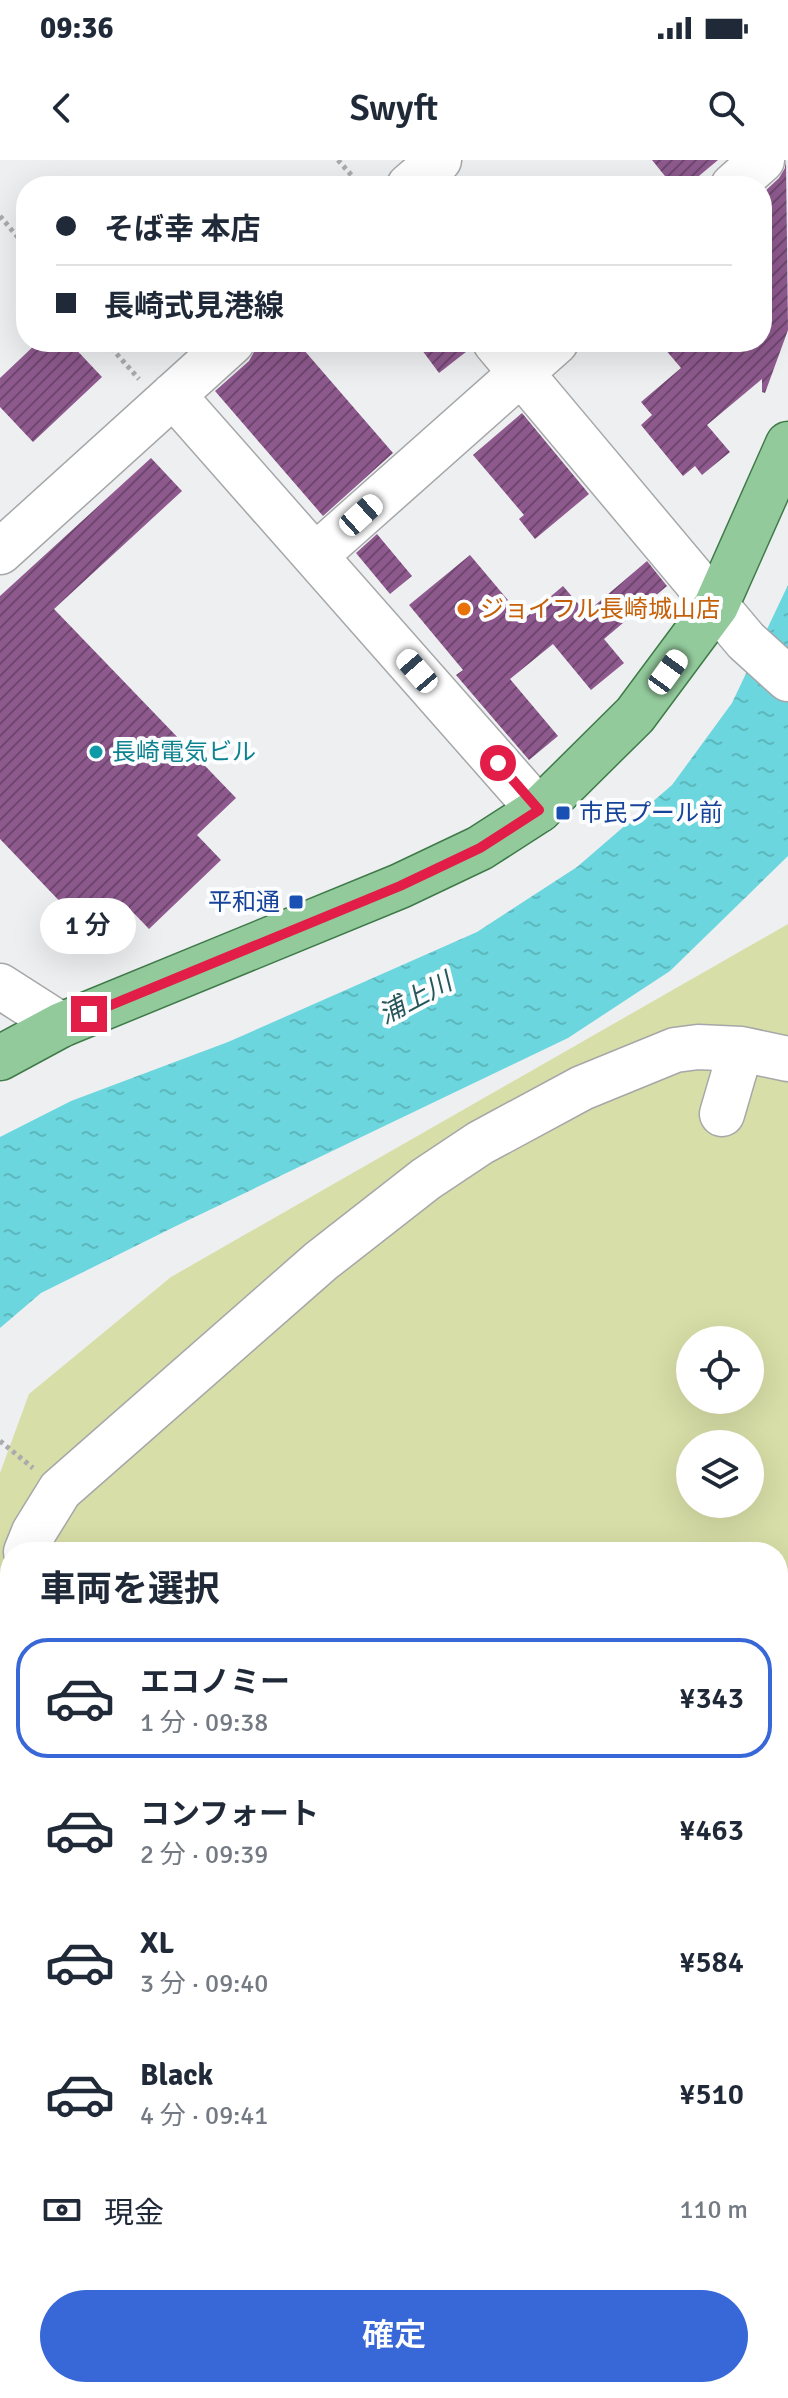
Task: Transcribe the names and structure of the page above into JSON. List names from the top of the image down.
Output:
{
  "water": ["浦上川"],
  "places": {
    "other": ["ジョイフル長崎城山店", "長崎電気ビル"],
    "transit": ["市民プール前", "平和通"]
  },
  "page": {
    "status": "09:36",
    "header": "Swyft",
    "banner": ["そば幸 本店", "長崎式見港線"],
    "bubble": "1 分",
    "heading": "車両を選択",
    "list": [
      {
        "name": "エコノミー",
        "note": "1 分 · 09:38",
        "value": "¥343"
      },
      {
        "name": "コンフォート",
        "note": "2 分 · 09:39",
        "value": "¥463"
      },
      {
        "name": "XL",
        "note": "3 分 · 09:40",
        "value": "¥584"
      },
      {
        "name": "Black",
        "note": "4 分 · 09:41",
        "value": "¥510"
      }
    ],
    "pay": ["現金", "110 m"],
    "buttons": "確定"
  }
}
